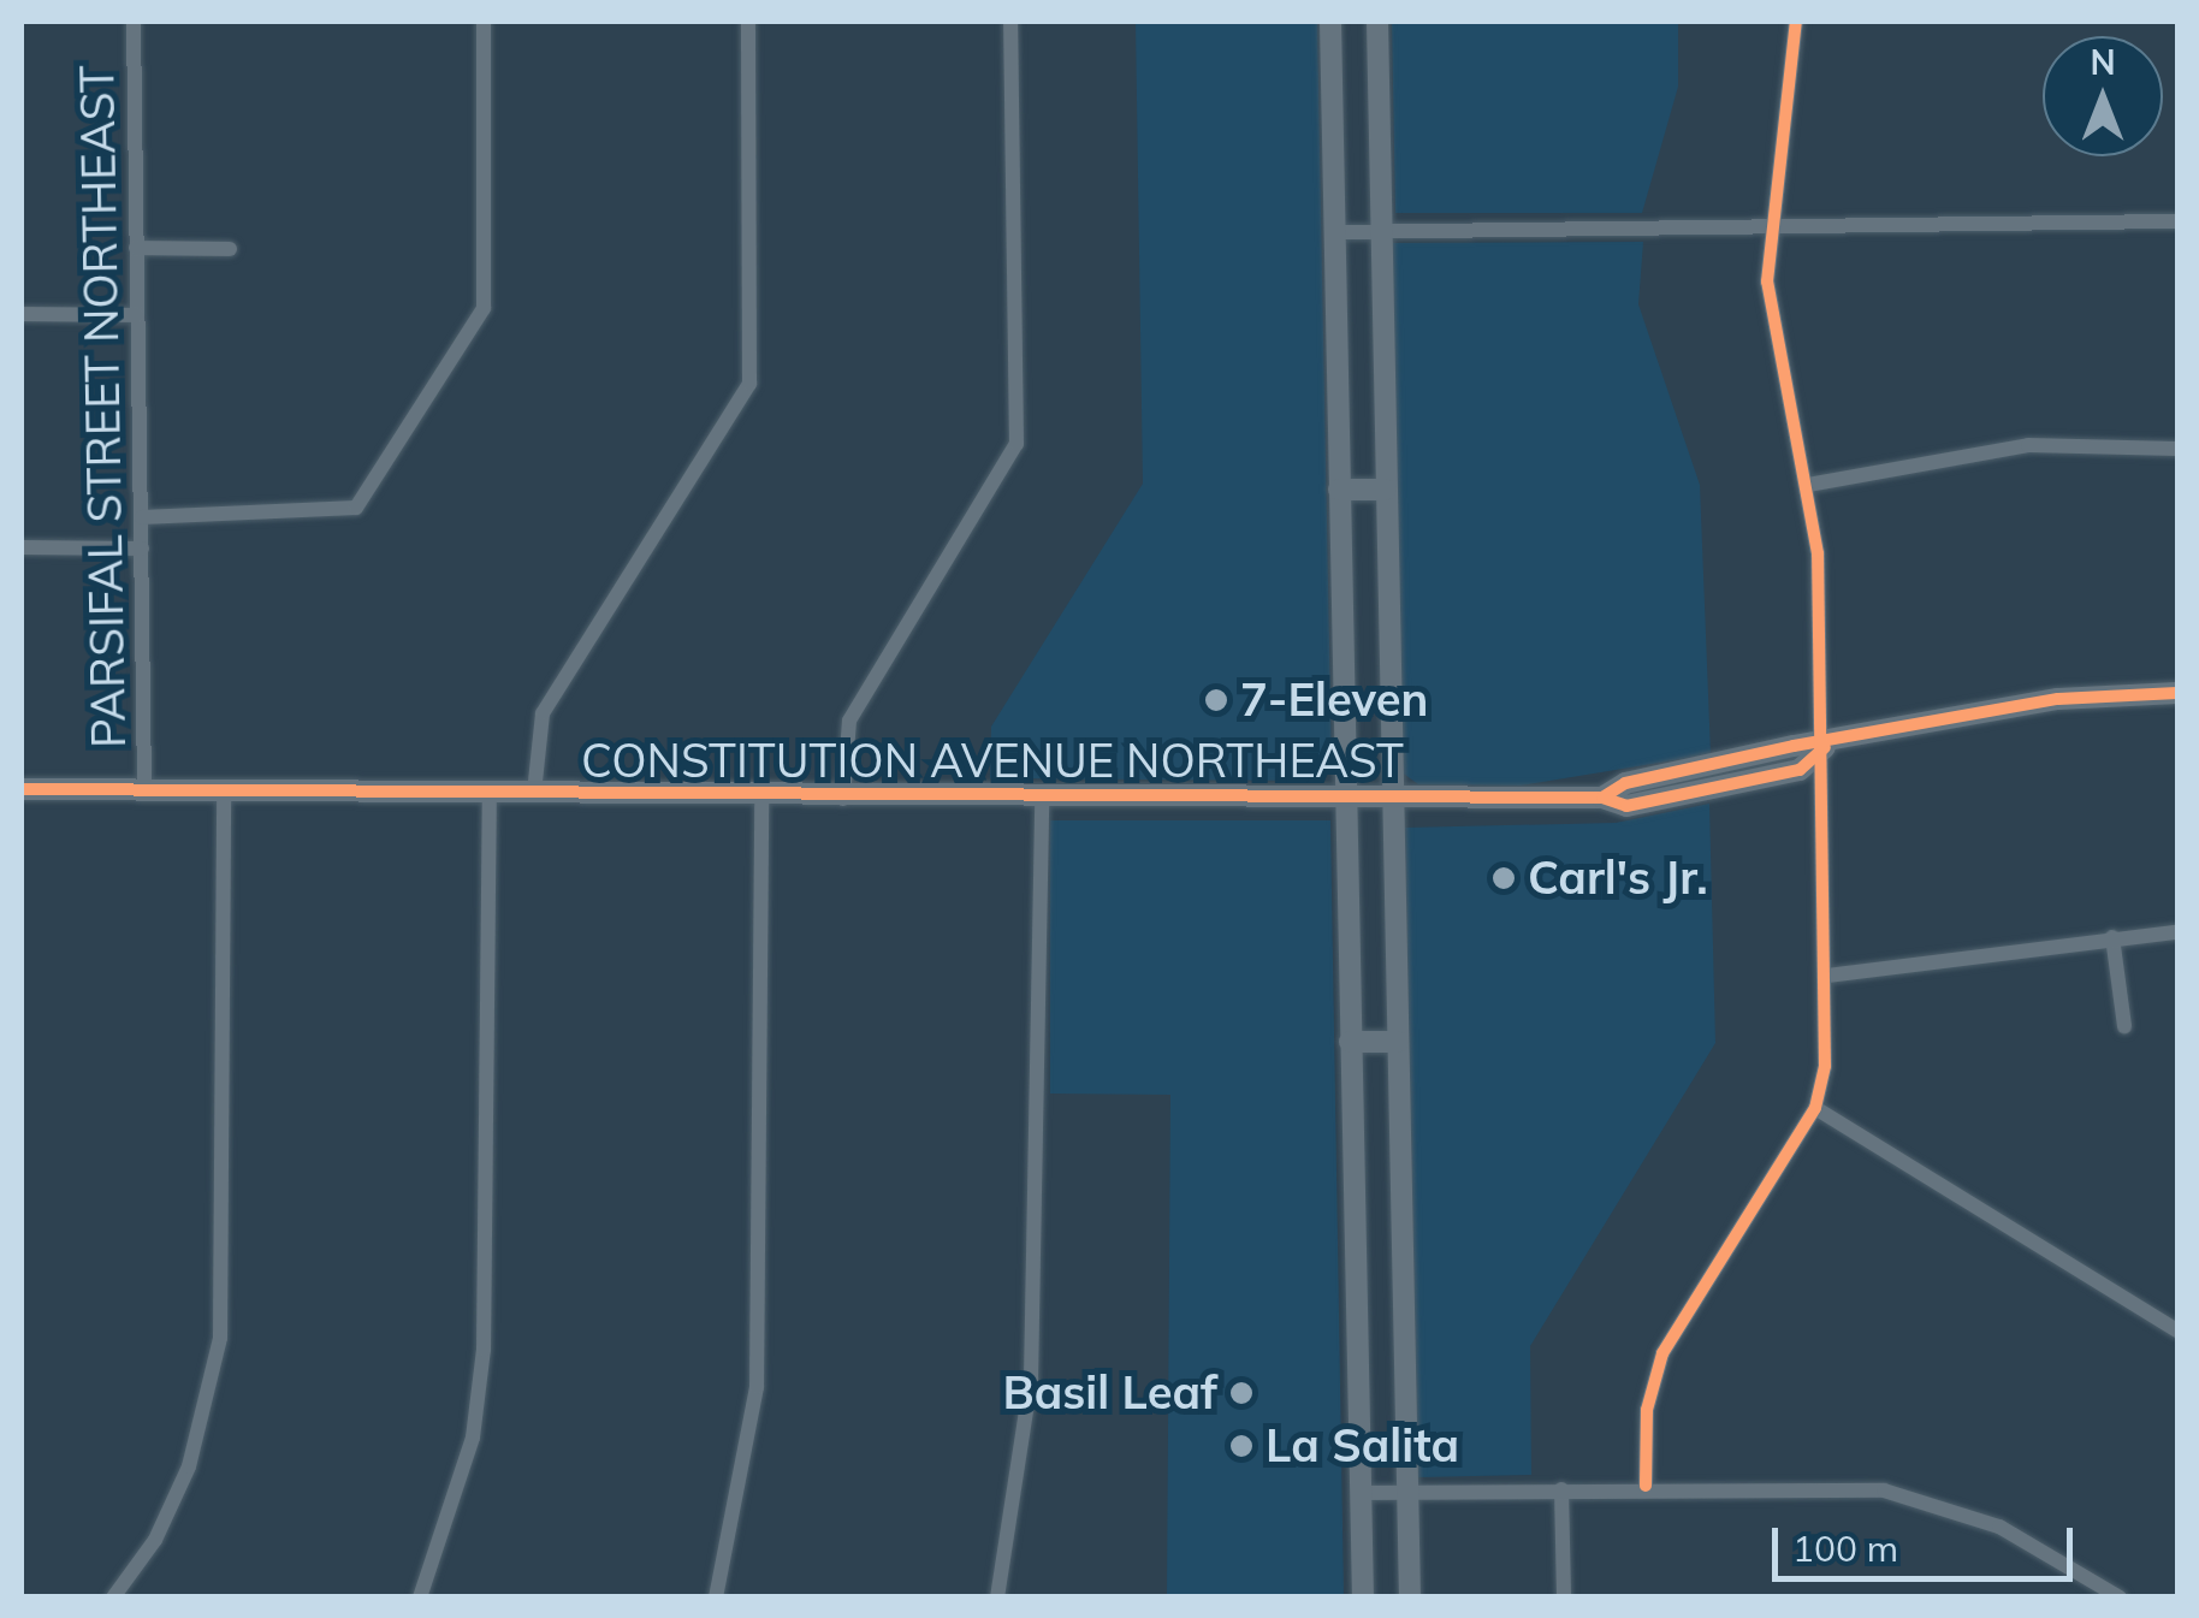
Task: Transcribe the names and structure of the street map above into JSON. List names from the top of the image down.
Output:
{
  "streets": {
    "main road": ["CONSTITUTION AVENUE NORTHEAST"],
    "street": ["PARSIFAL STREET NORTHEAST"]
  },
  "crossings": [
    ["PARSIFAL STREET NORTHEAST", "CONSTITUTION AVENUE NORTHEAST"]
  ],
  "places": [
    "7-Eleven",
    "Carl's Jr.",
    "Basil Leaf",
    "La Salita"
  ],
  "scale_bar": "100 m",
  "north": "top"
}
